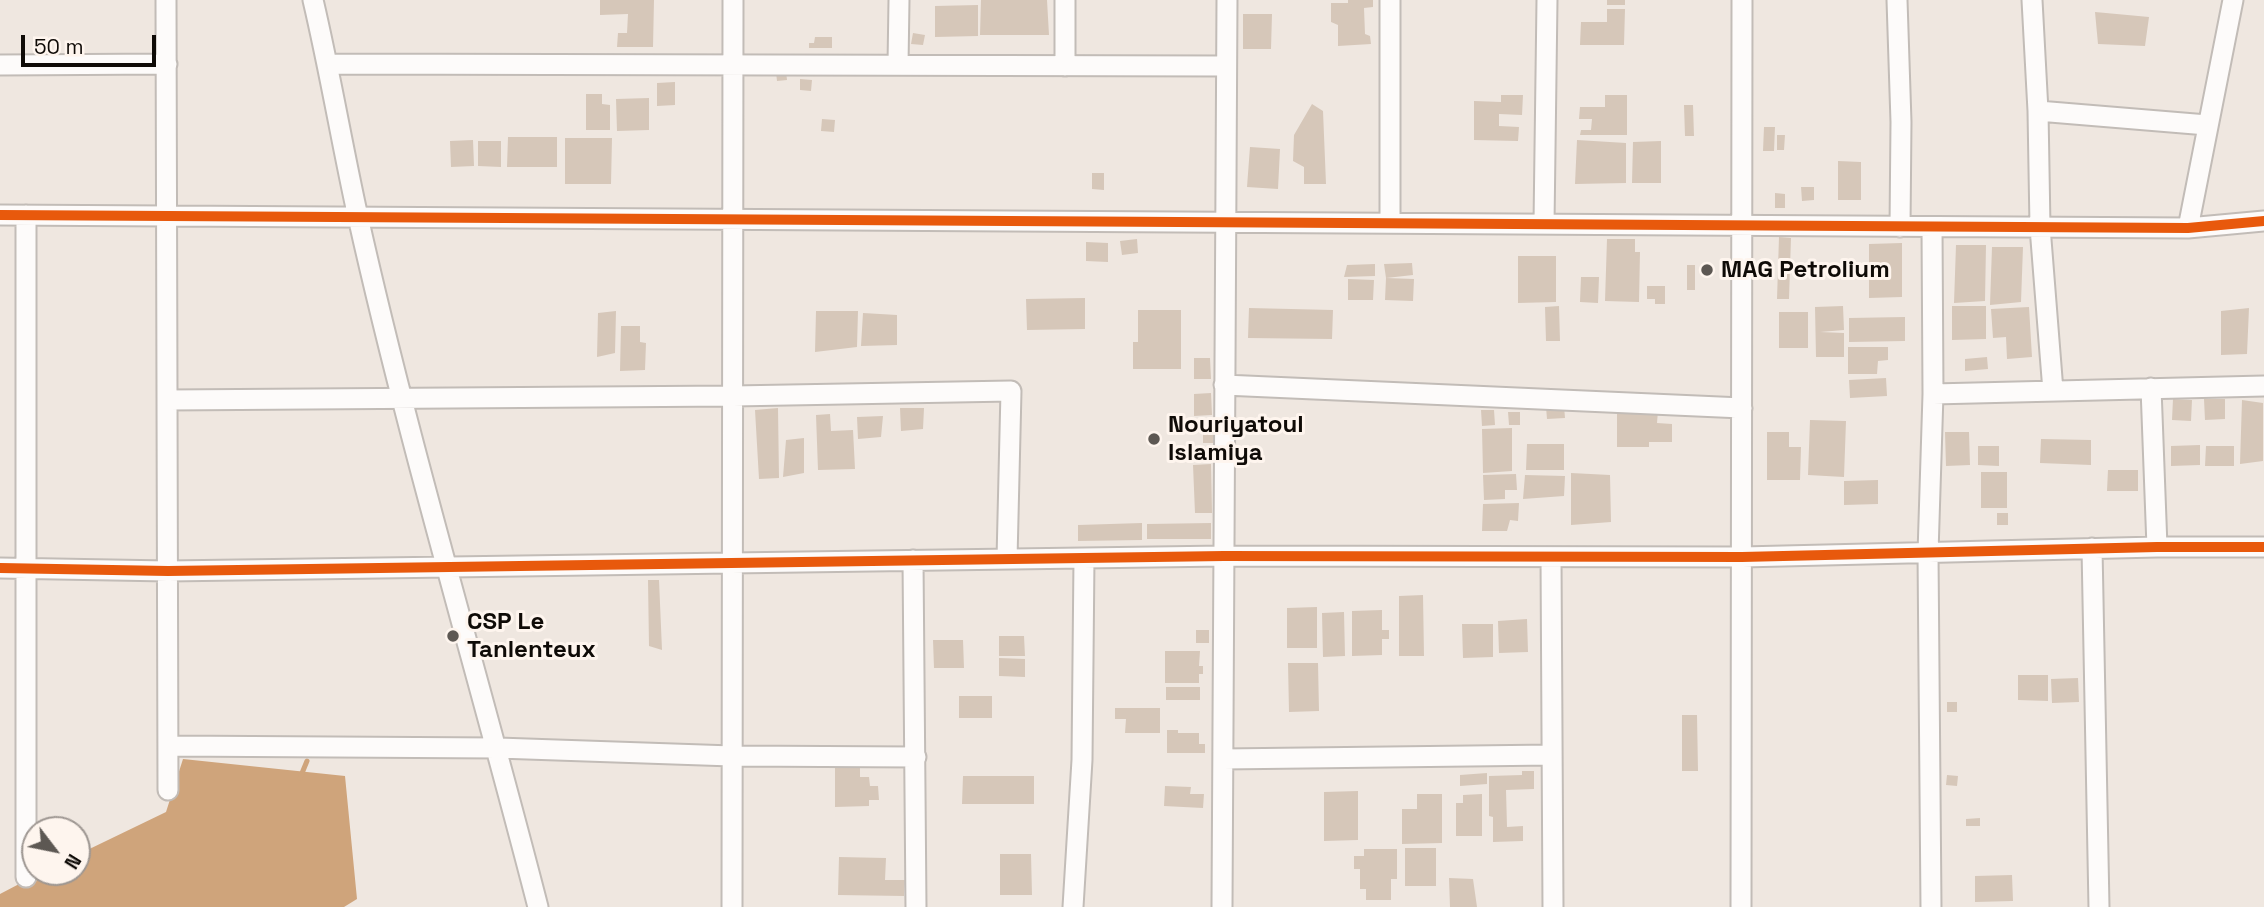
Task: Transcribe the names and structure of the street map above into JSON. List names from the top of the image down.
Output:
{
  "places": ["MAG Petrolium", "Nouriyatoul Islamiya", "CSP Le Tanlenteux"],
  "scale_bar": "50 m",
  "north": "bottom right"
}
